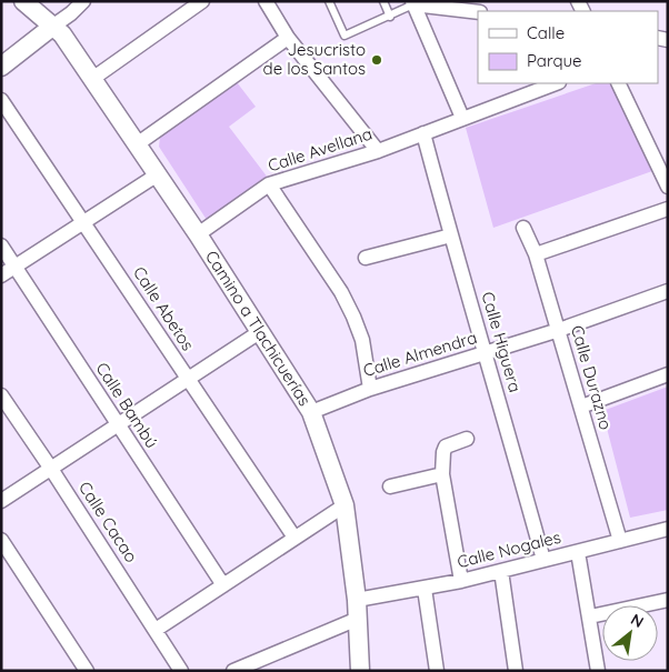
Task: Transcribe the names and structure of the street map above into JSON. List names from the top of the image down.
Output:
{
  "streets": {
    "street": [
      "Calle Avellana",
      "Calle Abetos",
      "Camino a Tlachicuerías",
      "Calle Higuera",
      "Calle Almendra",
      "Calle Durazno",
      "Calle Bambú",
      "Calle Cacao",
      "Calle Nogales"
    ]
  },
  "crossings": [
    ["Calle Avellana", "Camino a Tlachicuerías"],
    ["Calle Avellana", "Calle Higuera"],
    ["Camino a Tlachicuerías", "Calle Almendra"],
    ["Camino a Tlachicuerías", "Calle Nogales"],
    ["Calle Higuera", "Calle Almendra"],
    ["Calle Higuera", "Calle Nogales"],
    ["Calle Almendra", "Calle Durazno"],
    ["Calle Durazno", "Calle Nogales"]
  ],
  "places": ["Jesucristo de los Santos"],
  "legend": ["Calle", "Parque"],
  "north": "top right"
}
